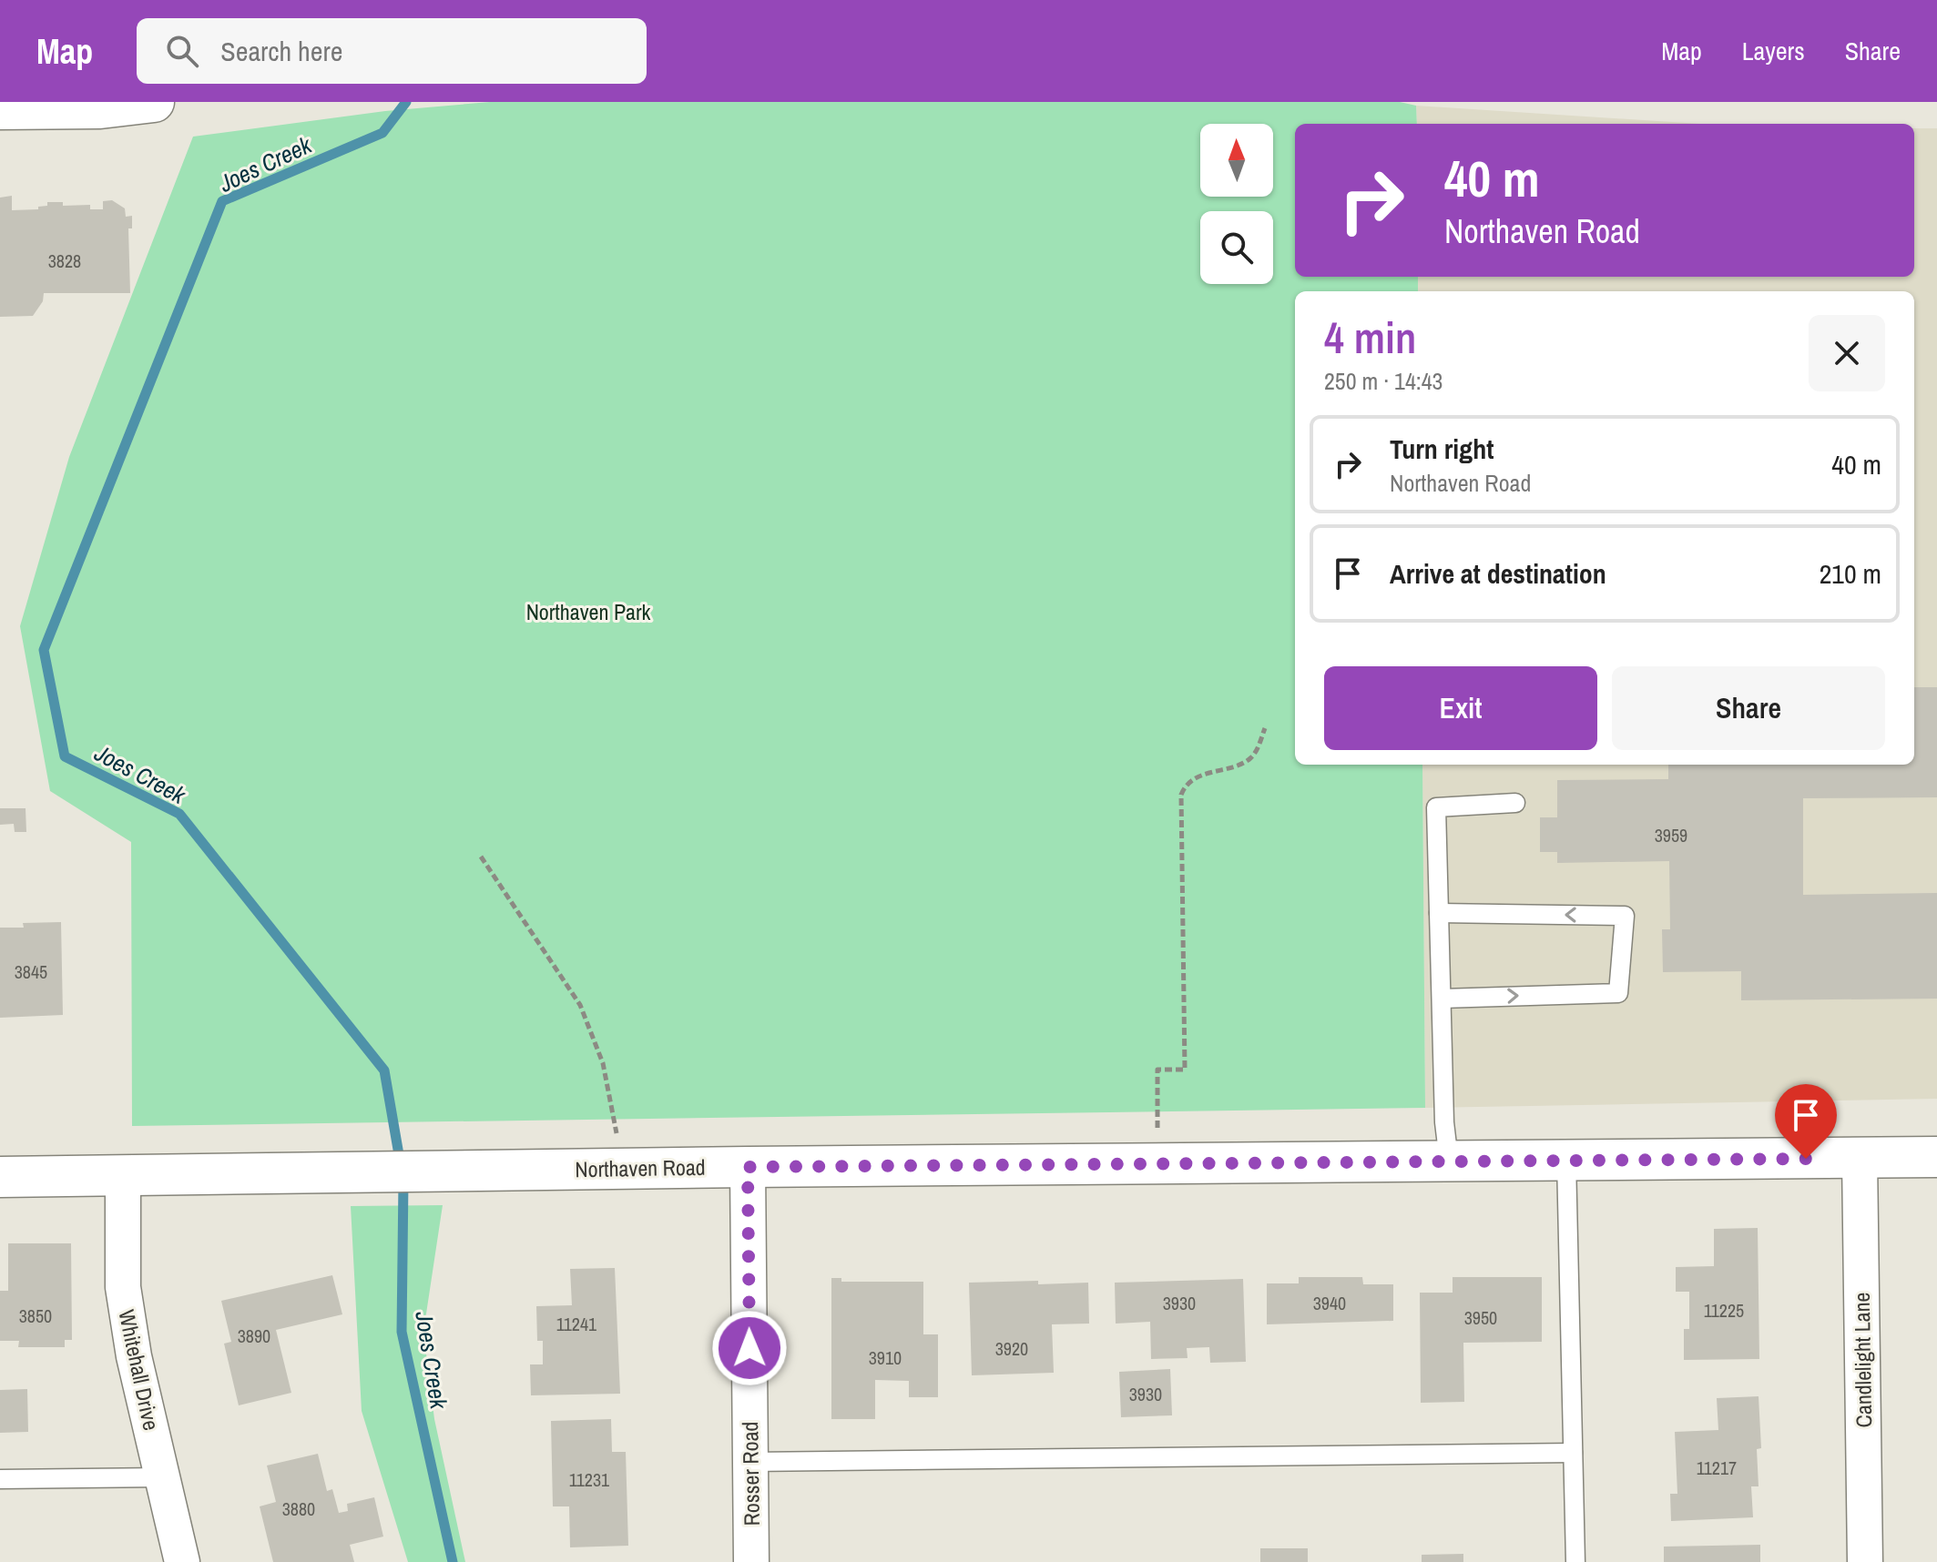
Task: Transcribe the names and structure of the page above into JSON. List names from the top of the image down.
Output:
{
  "streets": {
    "street": [
      "Northaven Road",
      "Candlelight Lane",
      "Whitehall Drive",
      "Rosser Road"
    ]
  },
  "crossings": [
    ["Northaven Road", "Candlelight Lane"],
    ["Northaven Road", "Whitehall Drive"],
    ["Northaven Road", "Rosser Road"]
  ],
  "water": ["Joes Creek"],
  "parks": ["Northaven Park"],
  "house_numbers": [
    "3828",
    "3959",
    "3845",
    "3930",
    "3940",
    "11225",
    "3850",
    "3950",
    "11241",
    "3890",
    "3920",
    "3910",
    "3930",
    "11217",
    "11231",
    "3880"
  ],
  "north": "top",
  "page": {
    "header": "Map",
    "search": "Search here",
    "nav": ["Map", "Layers", "Share"],
    "turn": ["40 m", "Northaven Road"],
    "heading": ["4 min", "250 m · 14:43"],
    "list": [
      {
        "name": "Turn right",
        "note": "Northaven Road",
        "value": "40 m"
      },
      {
        "name": "Arrive at destination",
        "value": "210 m"
      }
    ],
    "buttons": ["Exit", "Share"]
  }
}
